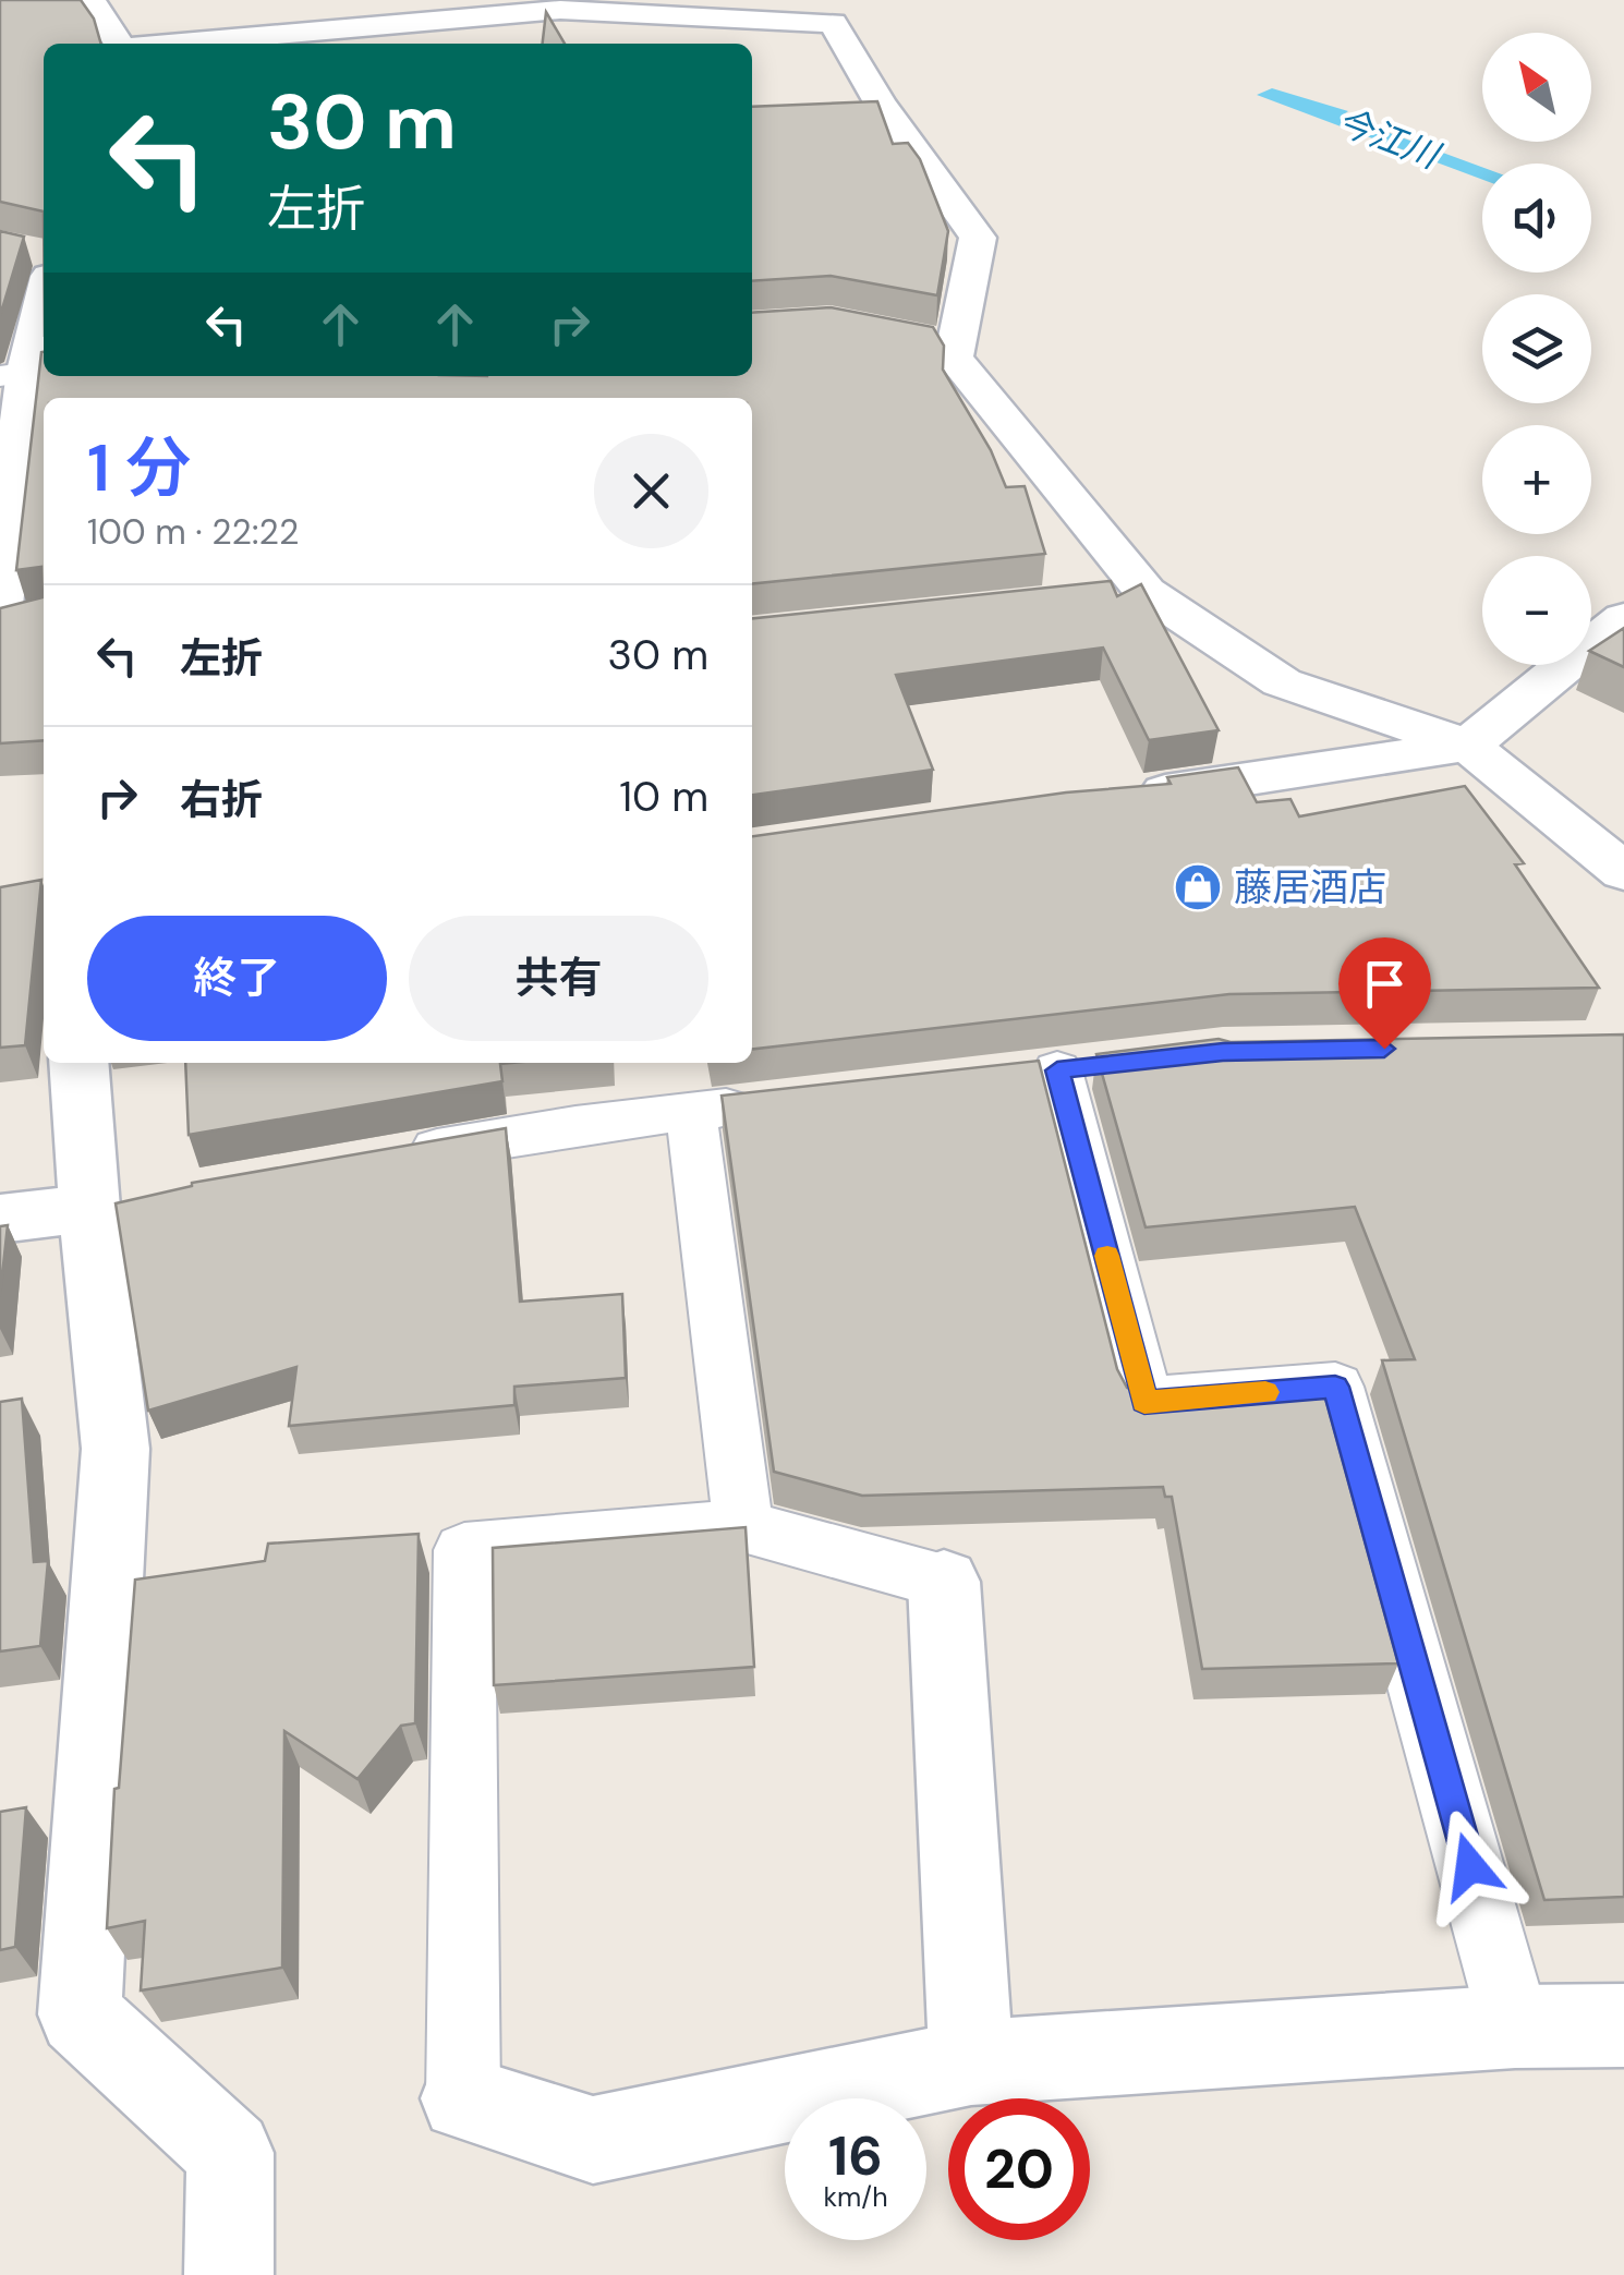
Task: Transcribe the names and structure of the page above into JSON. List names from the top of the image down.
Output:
{
  "water": ["今江川"],
  "places": {
    "shop": ["藤居酒店"]
  },
  "north": "top left",
  "page": {
    "map_buttons": ["+", "−"],
    "turn": ["30 m", "左折"],
    "heading": ["1 分", "100 m · 22:22"],
    "list": [
      {
        "name": "左折",
        "value": "30 m"
      },
      {
        "name": "右折",
        "value": "10 m"
      }
    ],
    "buttons": ["終了", "共有"],
    "speed": "16 km/h",
    "limit": "20"
  }
}
